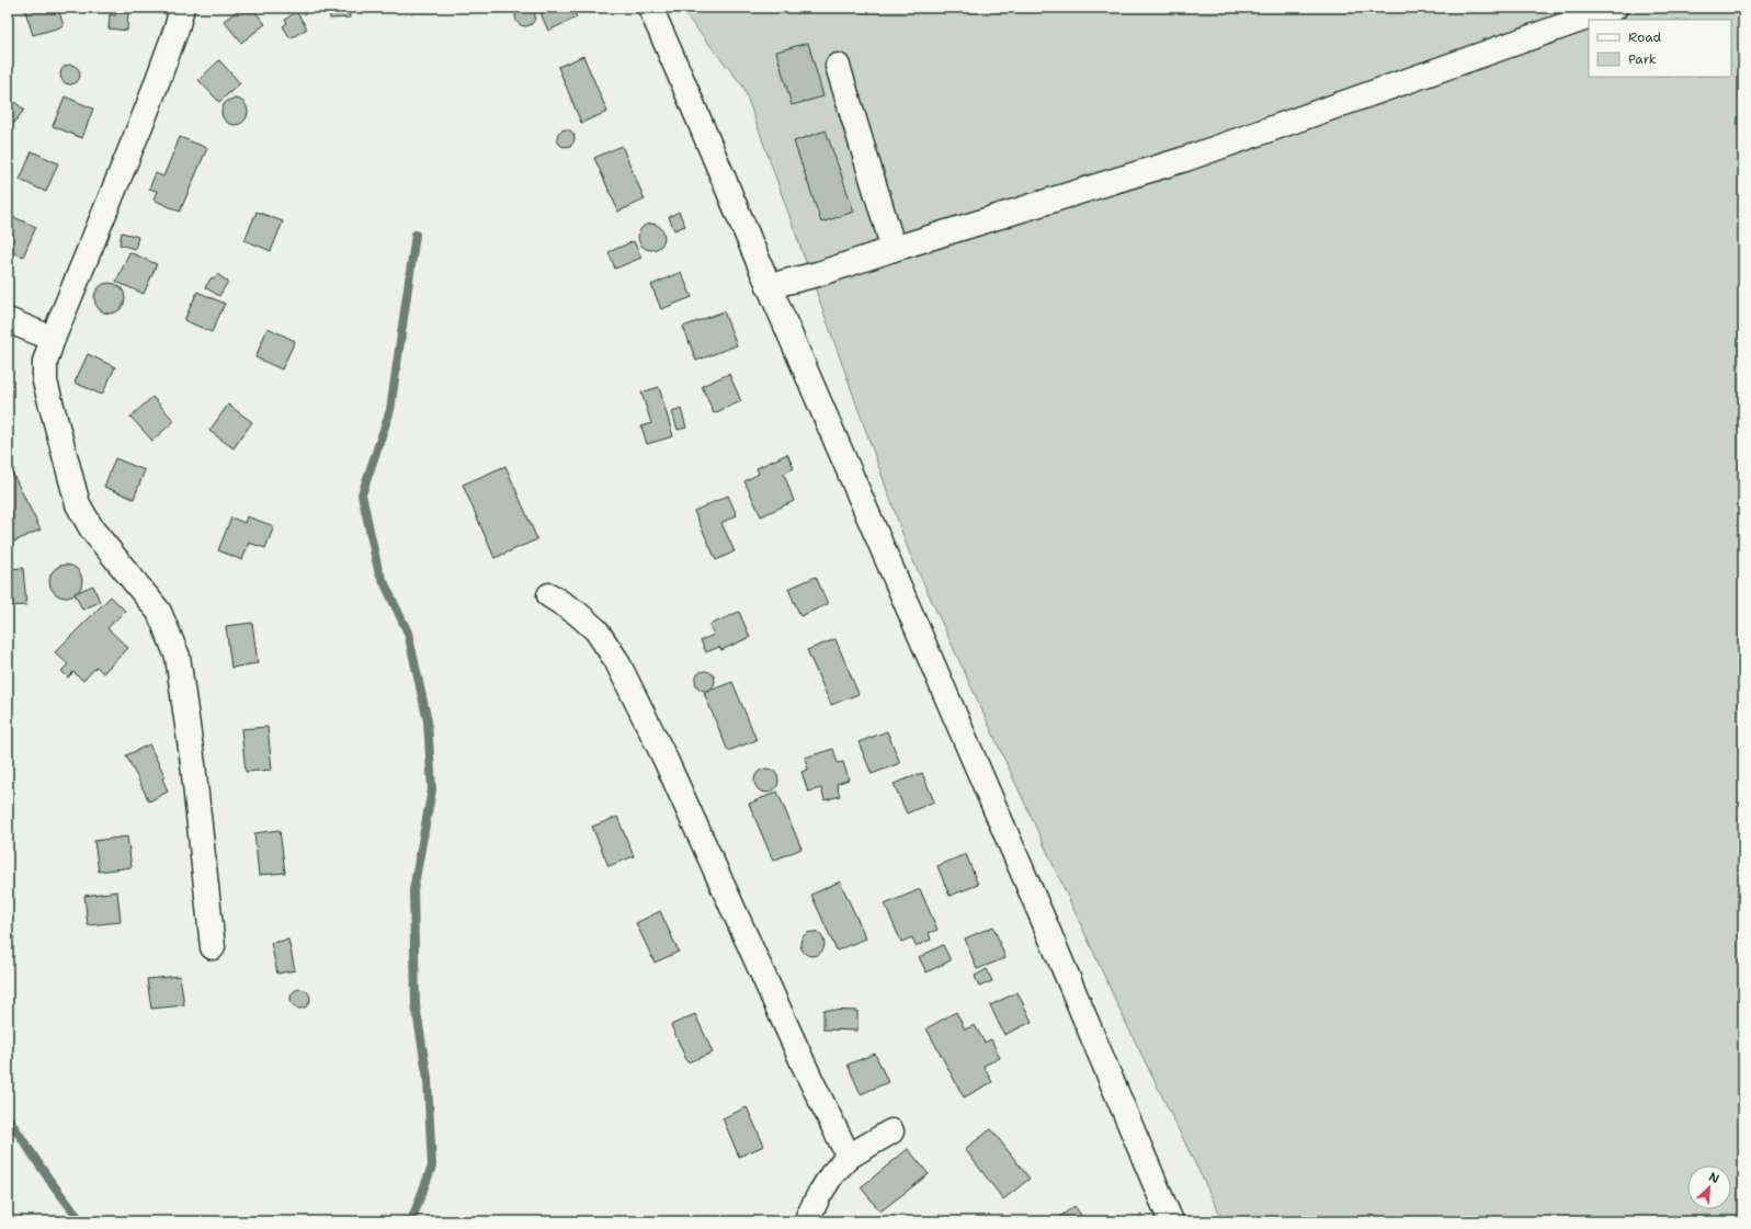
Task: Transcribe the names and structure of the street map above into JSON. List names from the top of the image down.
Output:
{
  "legend": ["Road", "Park"],
  "north": "top right"
}
